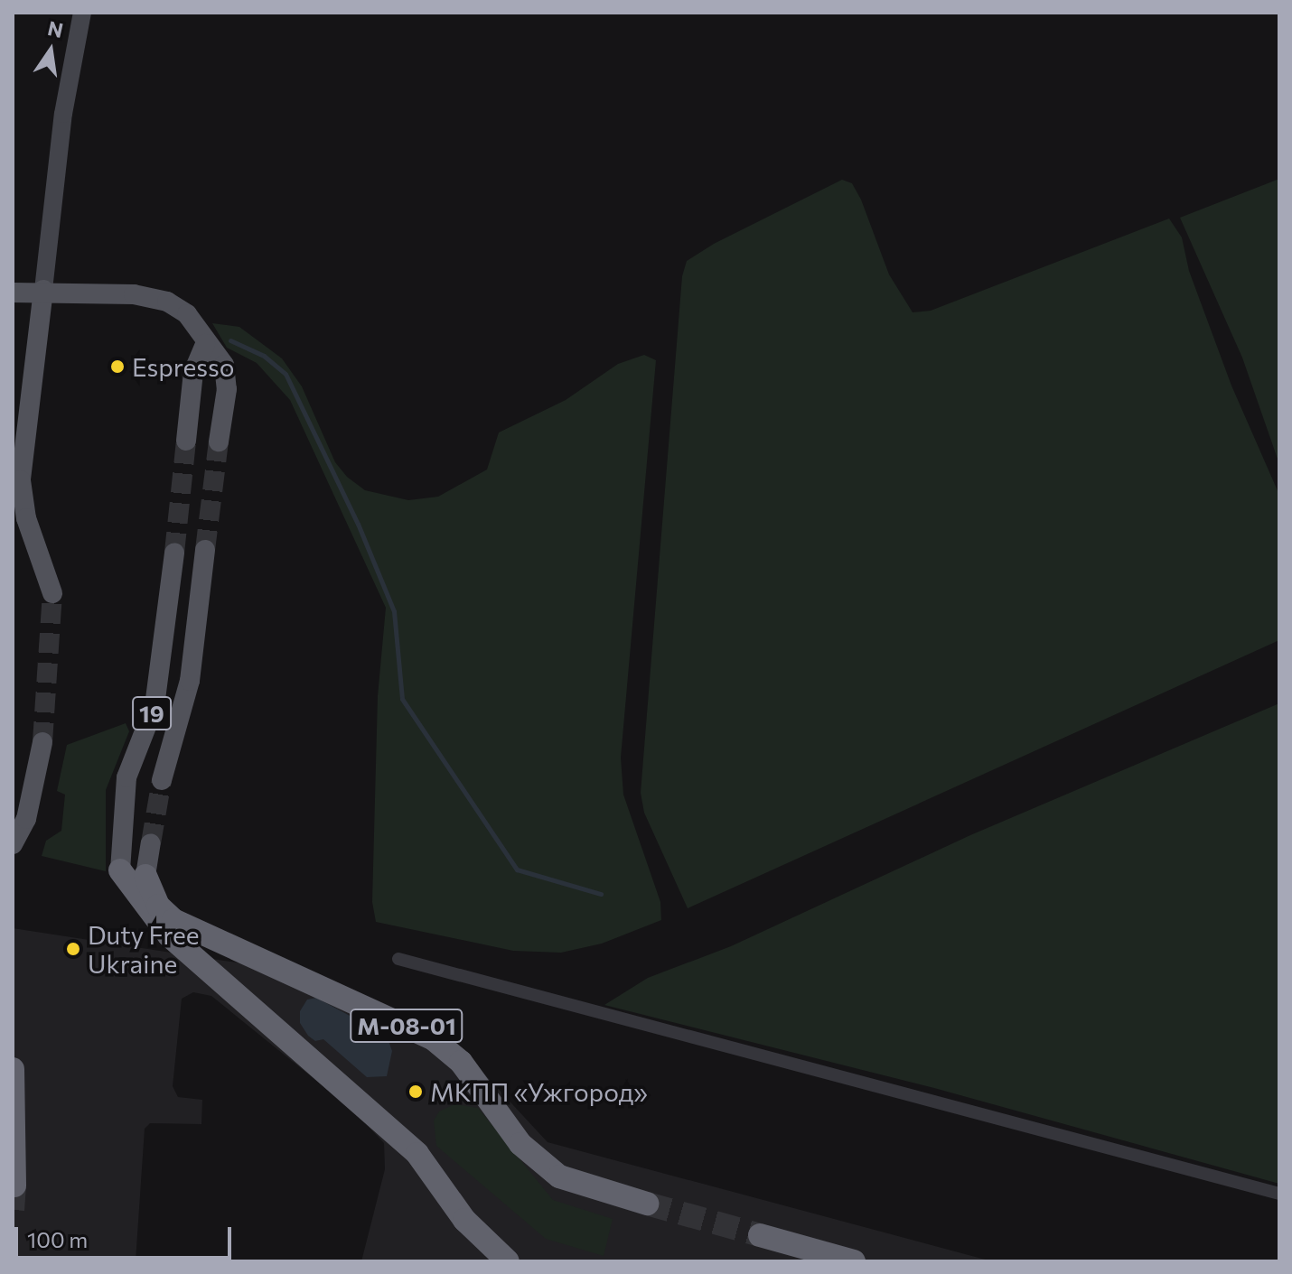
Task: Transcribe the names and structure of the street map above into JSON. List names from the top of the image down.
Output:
{
  "streets": {
    "highway": ["М-08-01"],
    "main road": ["19"]
  },
  "crossings": [
    ["19", "М-08-01"]
  ],
  "places": ["Espresso", "Duty Free Ukraine", "МКПП «Ужгород»"],
  "scale_bar": "100 m",
  "north": "top"
}
